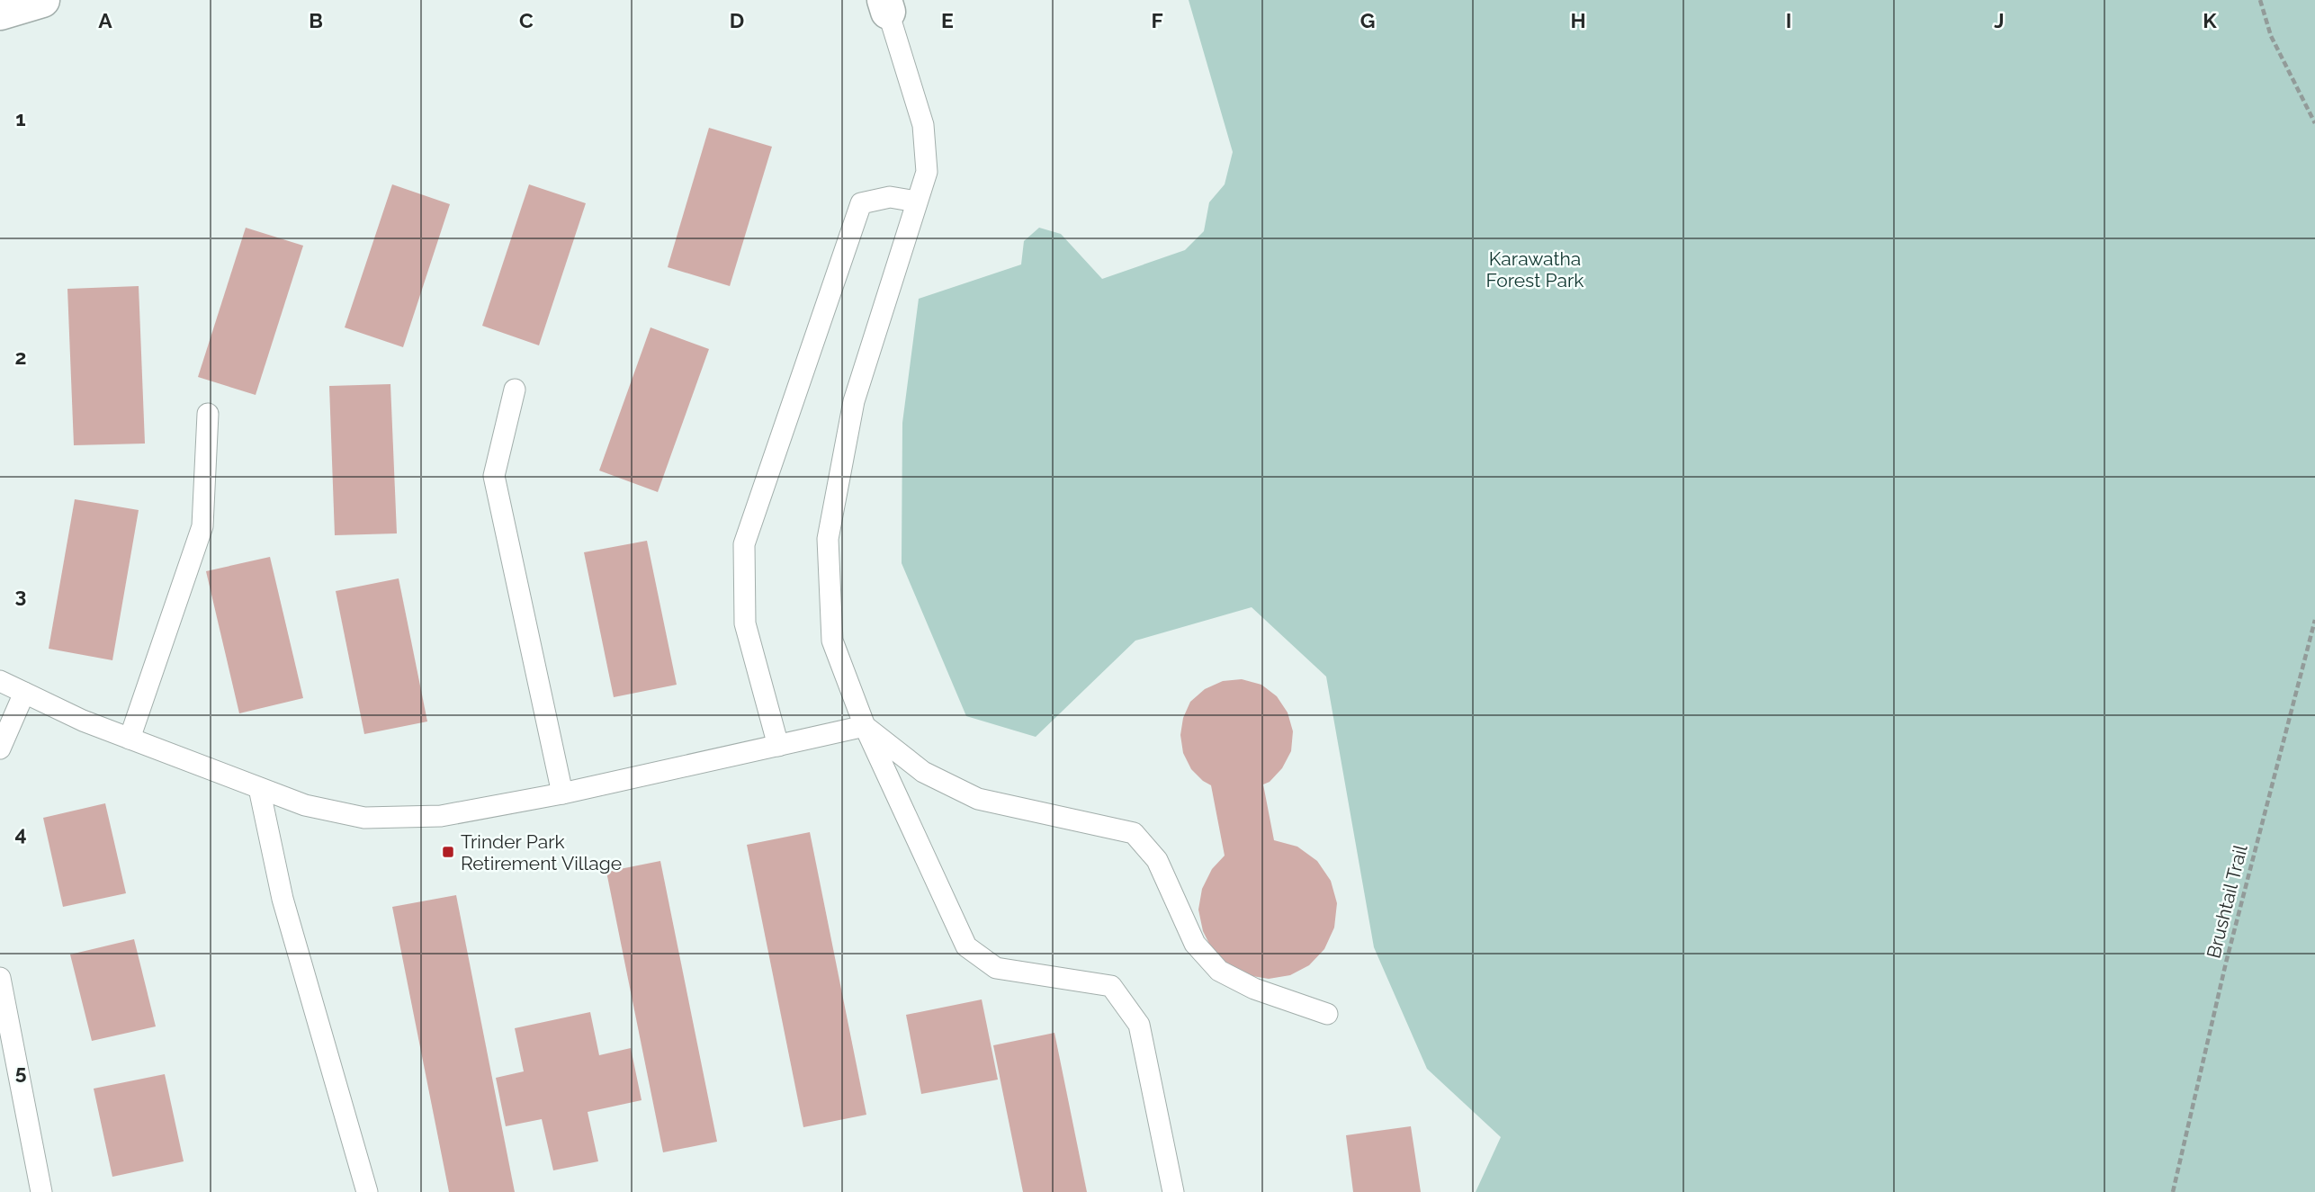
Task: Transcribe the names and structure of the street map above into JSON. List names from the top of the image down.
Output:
{
  "streets": {
    "path": ["Brushtail Trail"]
  },
  "parks": ["Karawatha Forest Park"],
  "places": {
    "transit": ["Trinder Park Retirement Village"]
  },
  "grid": {
    "columns": [
      "A",
      "B",
      "C",
      "D",
      "E",
      "F",
      "G",
      "H",
      "I",
      "J",
      "K"
    ],
    "rows": [
      "1",
      "2",
      "3",
      "4",
      "5"
    ]
  }
}
